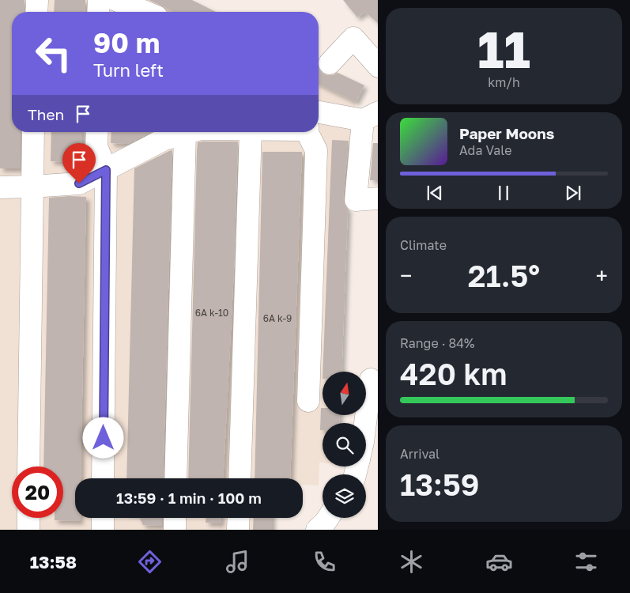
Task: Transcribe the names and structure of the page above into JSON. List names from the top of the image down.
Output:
{
  "house_numbers": ["6A k-10", "6A k-9"],
  "north": "top",
  "page": {
    "tile": [
      ["11", "km/h"],
      "Climate",
      ["Range · 84%", "420 km"],
      ["Arrival", "13:59"]
    ],
    "turn": ["90 m", "Turn left"],
    "then": "Then",
    "song": ["Paper Moons", "Ada Vale"],
    "heat": ["−", "21.5°", "+"],
    "limit": "20",
    "trip": "13:59 · 1 min · 100 m",
    "tabs": "13:58"
  }
}
